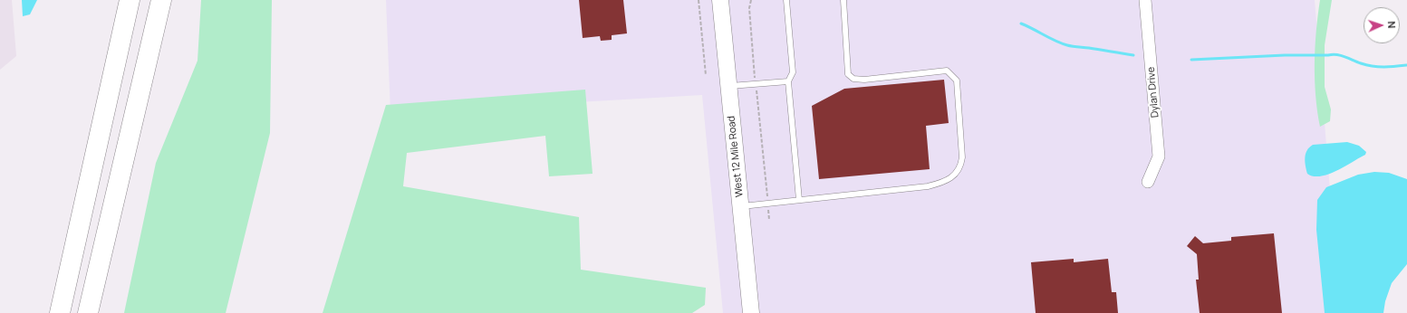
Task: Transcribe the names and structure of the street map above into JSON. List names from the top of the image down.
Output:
{
  "streets": {
    "main road": ["West 12 Mile Road"],
    "street": ["Dylan Drive"]
  },
  "north": "right"
}
